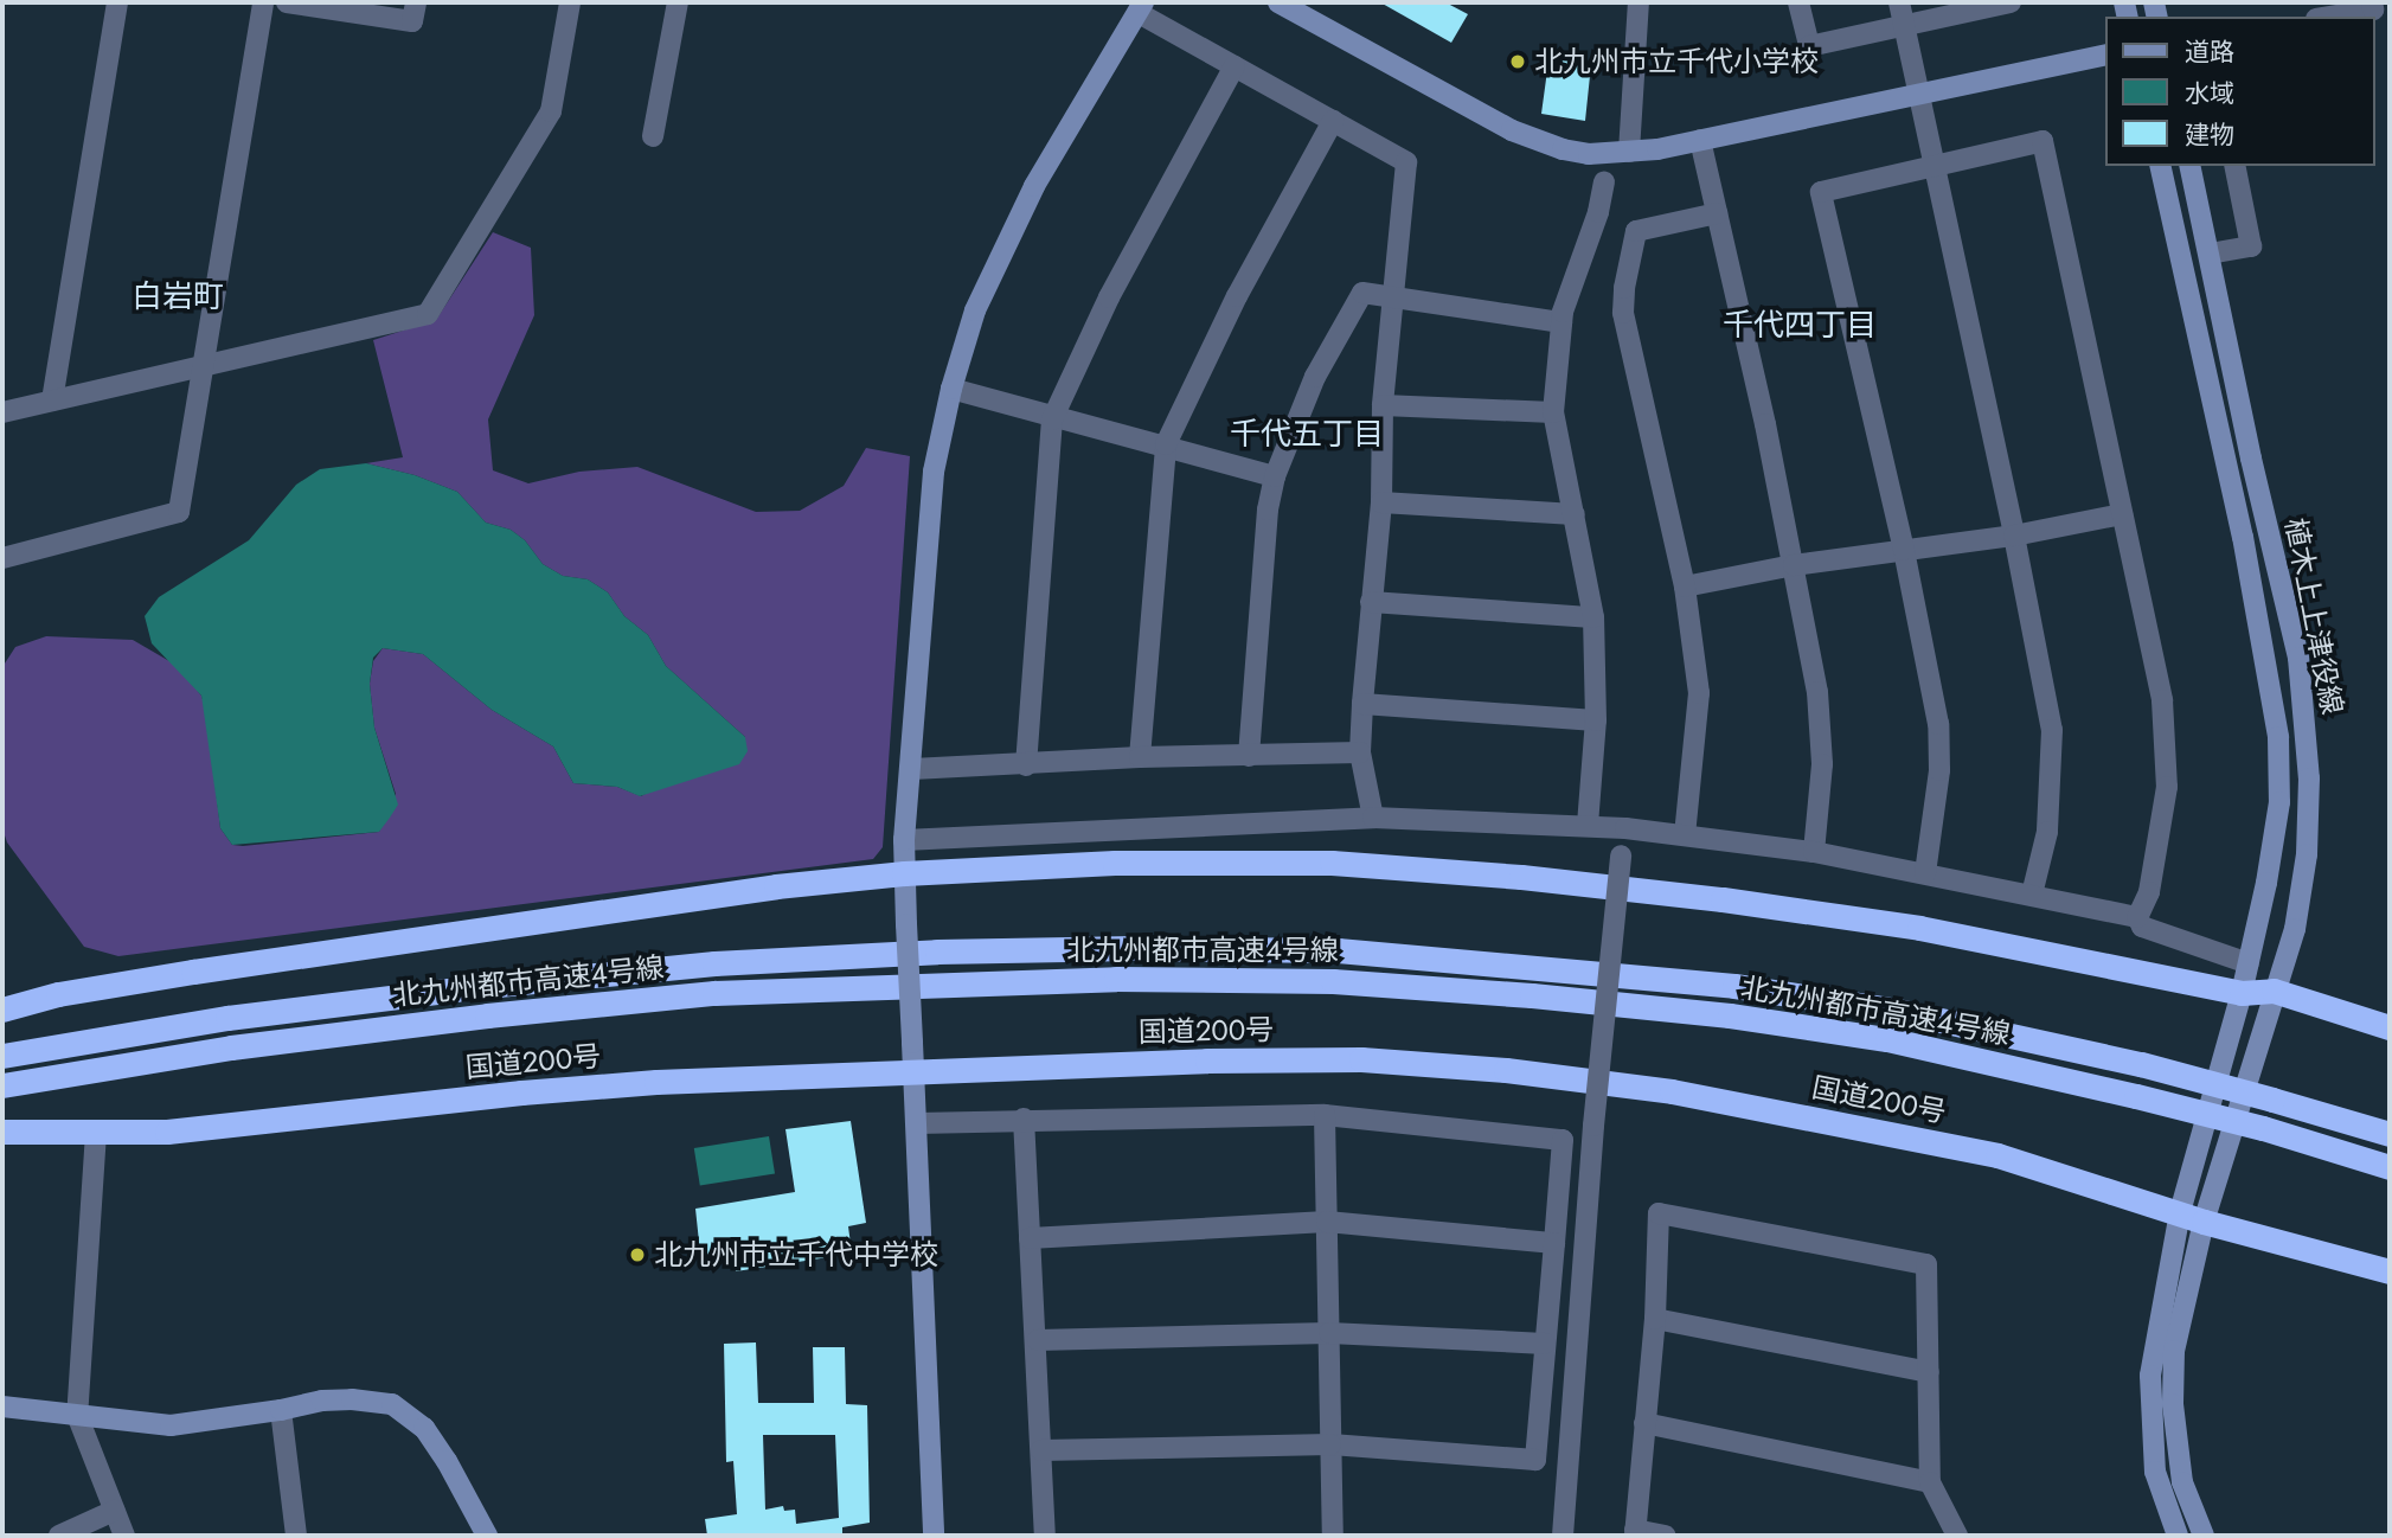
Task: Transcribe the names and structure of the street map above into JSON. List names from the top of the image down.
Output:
{
  "streets": {
    "highway": ["北九州都市高速4号線", "国道200号"],
    "street": ["植木上上津役線"]
  },
  "crossings": [
    ["植木上上津役線", "国道200号"]
  ],
  "districts": ["白岩町", "千代四丁目", "千代五丁目"],
  "places": ["北九州市立千代小学校", "北九州市立千代中学校"],
  "legend": ["道路", "水域", "建物"]
}
